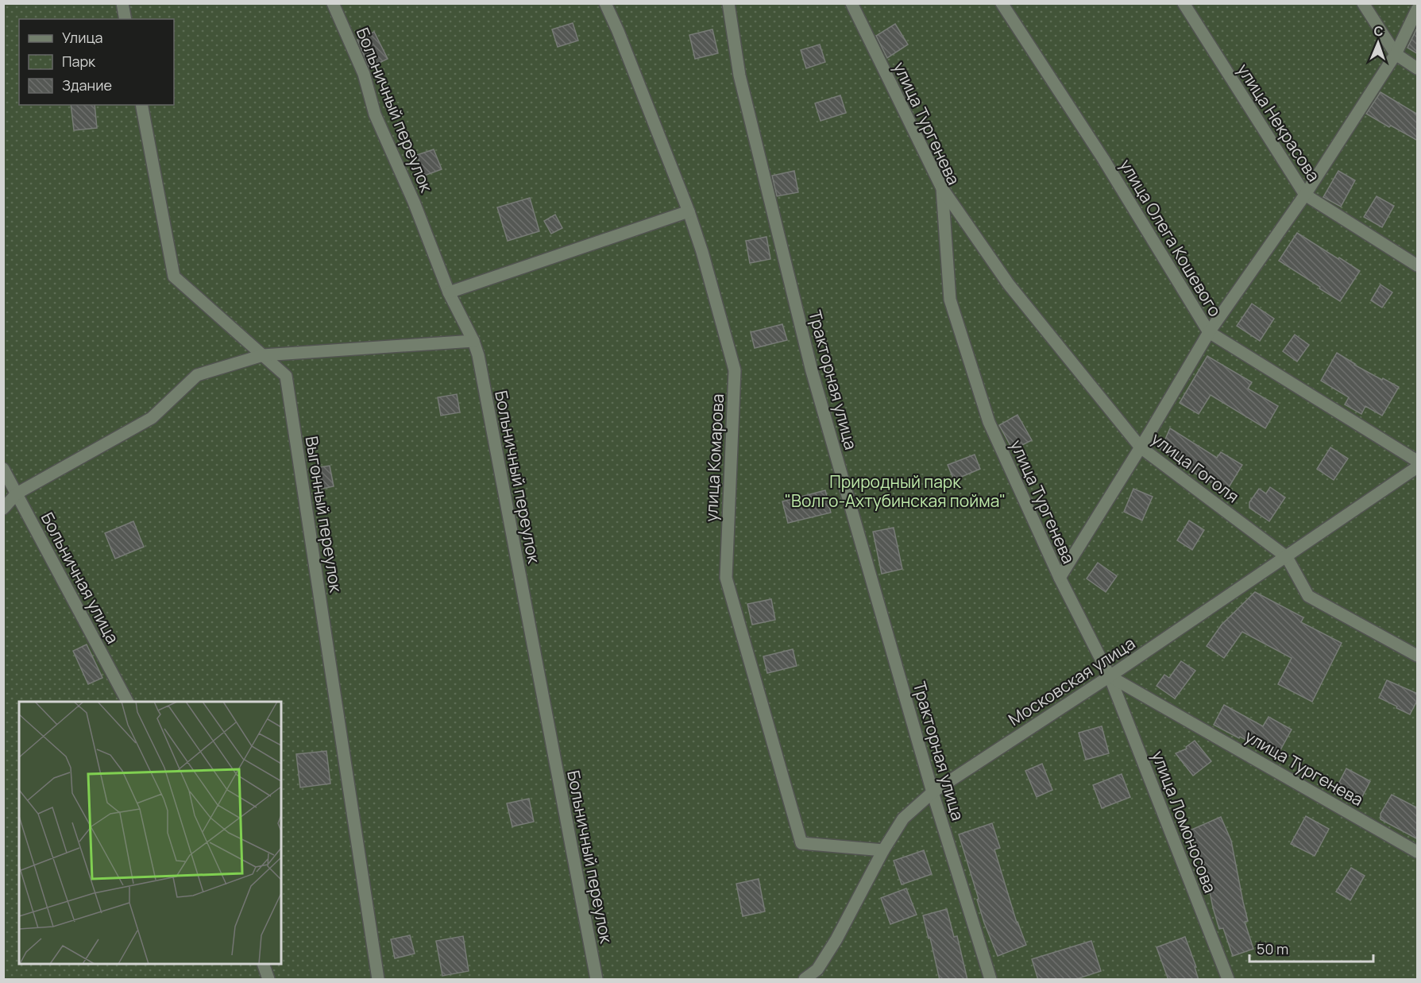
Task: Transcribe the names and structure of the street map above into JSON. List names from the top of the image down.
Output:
{
  "streets": {
    "street": [
      "Больничный переулок",
      "улица Некрасова",
      "улица Тургенева",
      "улица Олега Кошевого",
      "Тракторная улица",
      "улица Комарова",
      "улица Гоголя",
      "Выгонный переулок",
      "Больничная улица",
      "Московская улица",
      "улица Ломоносова"
    ]
  },
  "crossings": [
    ["улица Тургенева", "улица Гоголя"],
    ["улица Тургенева", "Московская улица"],
    ["улица Тургенева", "улица Ломоносова"],
    ["Тракторная улица", "Московская улица"],
    ["улица Комарова", "Московская улица"],
    ["улица Гоголя", "Московская улица"],
    ["Московская улица", "улица Ломоносова"]
  ],
  "parks": ["Природный парк \"Волго-Ахтубинская пойма\""],
  "legend": ["Улица", "Парк", "Здание"],
  "scale_bar": "50 m",
  "north": "top"
}
